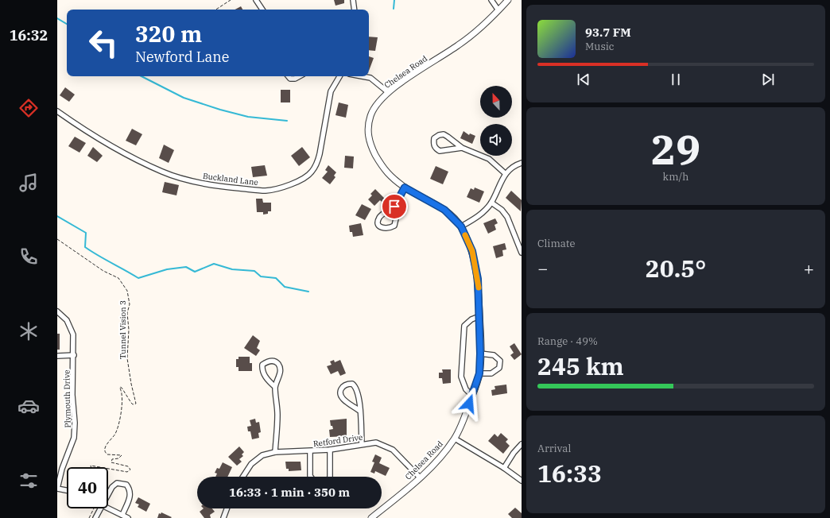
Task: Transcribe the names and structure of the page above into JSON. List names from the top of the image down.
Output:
{
  "streets": {
    "street": [
      "Chelsea Road",
      "Buckland Lane",
      "Plymouth Drive",
      "Retford Drive"
    ],
    "path": ["Tunnel Vision 3"]
  },
  "crossings": [
    ["Chelsea Road", "Retford Drive"]
  ],
  "north": "top",
  "page": {
    "tabs": "16:32",
    "turn": ["320 m", "Newford Lane"],
    "song": ["93.7 FM", "Music"],
    "tile": [
      ["29", "km/h"],
      "Climate",
      ["Range · 49%", "245 km"],
      ["Arrival", "16:33"]
    ],
    "heat": ["−", "20.5°", "+"],
    "limit": "40",
    "trip": "16:33 · 1 min · 350 m"
  }
}
